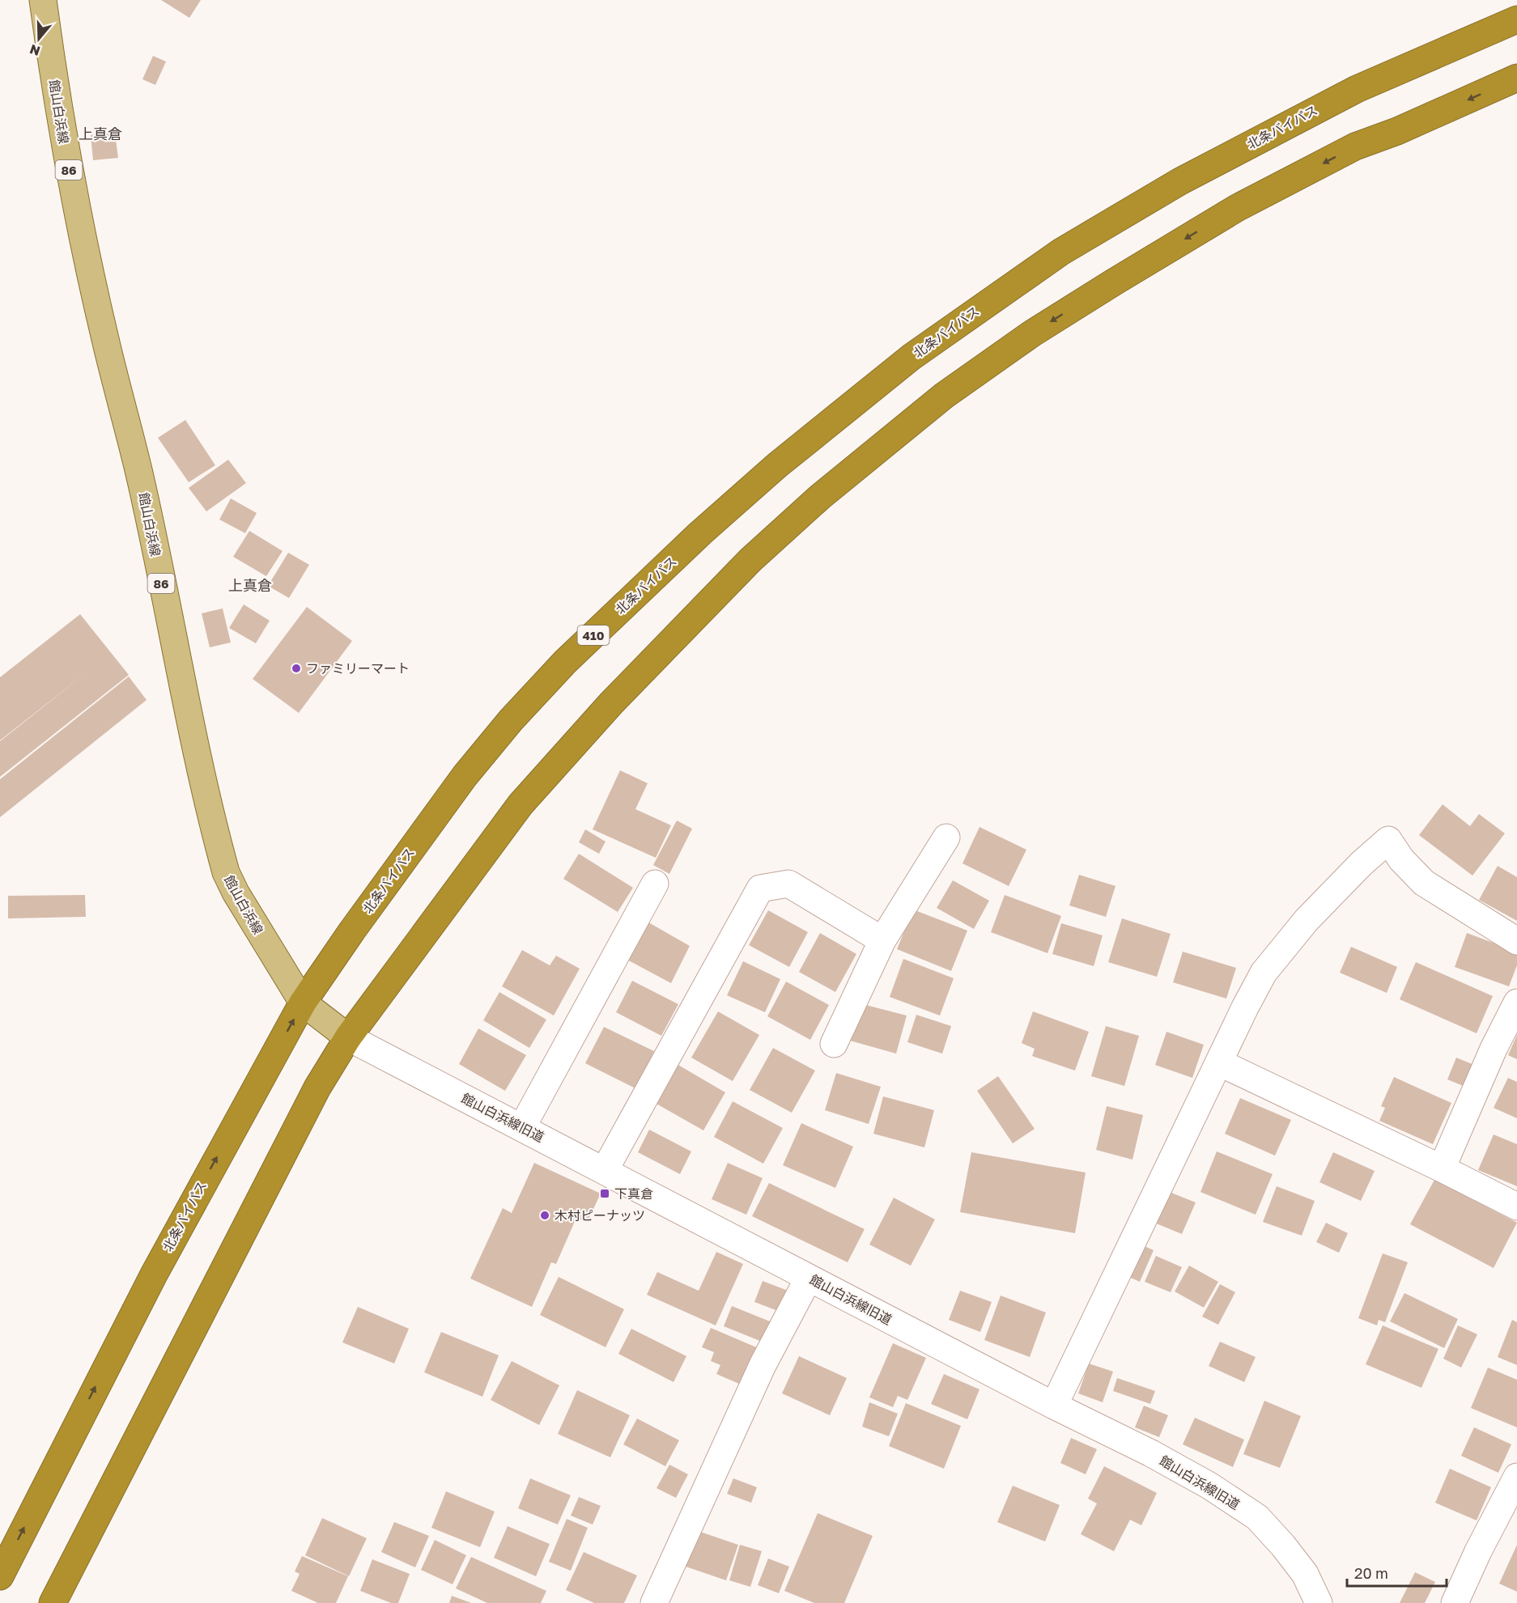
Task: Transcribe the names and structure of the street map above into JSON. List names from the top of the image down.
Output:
{
  "streets": {
    "highway": ["北条バイパス", "410"],
    "main road": ["館山白浜線", "86"],
    "street": ["館山白浜線旧道"]
  },
  "crossings": [
    ["館山白浜線", "北条バイパス"],
    ["館山白浜線", "館山白浜線旧道"]
  ],
  "districts": ["上真倉", "上真倉"],
  "places": {
    "other": ["ファミリーマート", "木村ピーナッツ"],
    "transit": ["下真倉"]
  },
  "scale_bar": "20 m",
  "north": "bottom"
}
